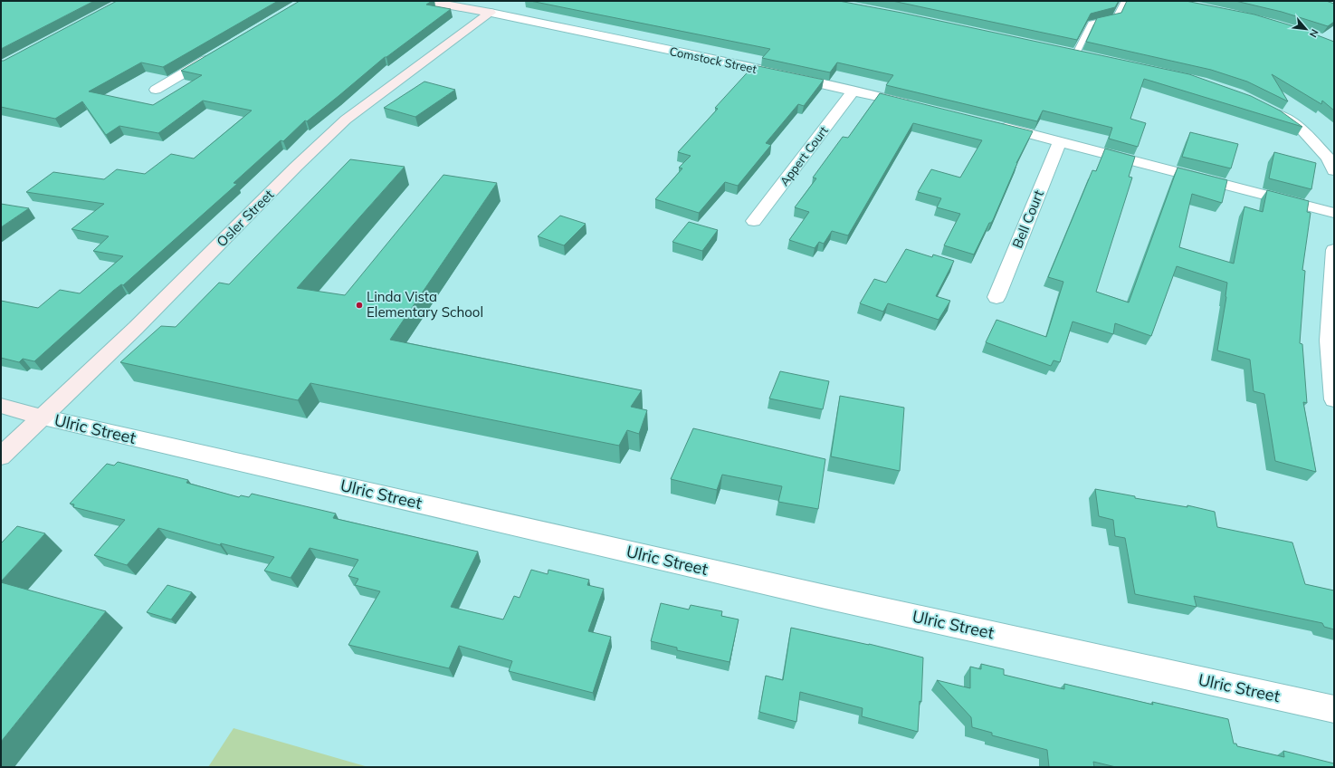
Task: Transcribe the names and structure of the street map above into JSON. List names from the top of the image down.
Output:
{
  "streets": {
    "street": [
      "Comstock Street",
      "Appert Court",
      "Osler Street",
      "Bell Court",
      "Ulric Street"
    ]
  },
  "crossings": [
    ["Comstock Street", "Appert Court"],
    ["Comstock Street", "Osler Street"],
    ["Osler Street", "Ulric Street"]
  ],
  "places": ["Linda Vista Elementary School"],
  "north": "bottom right"
}
